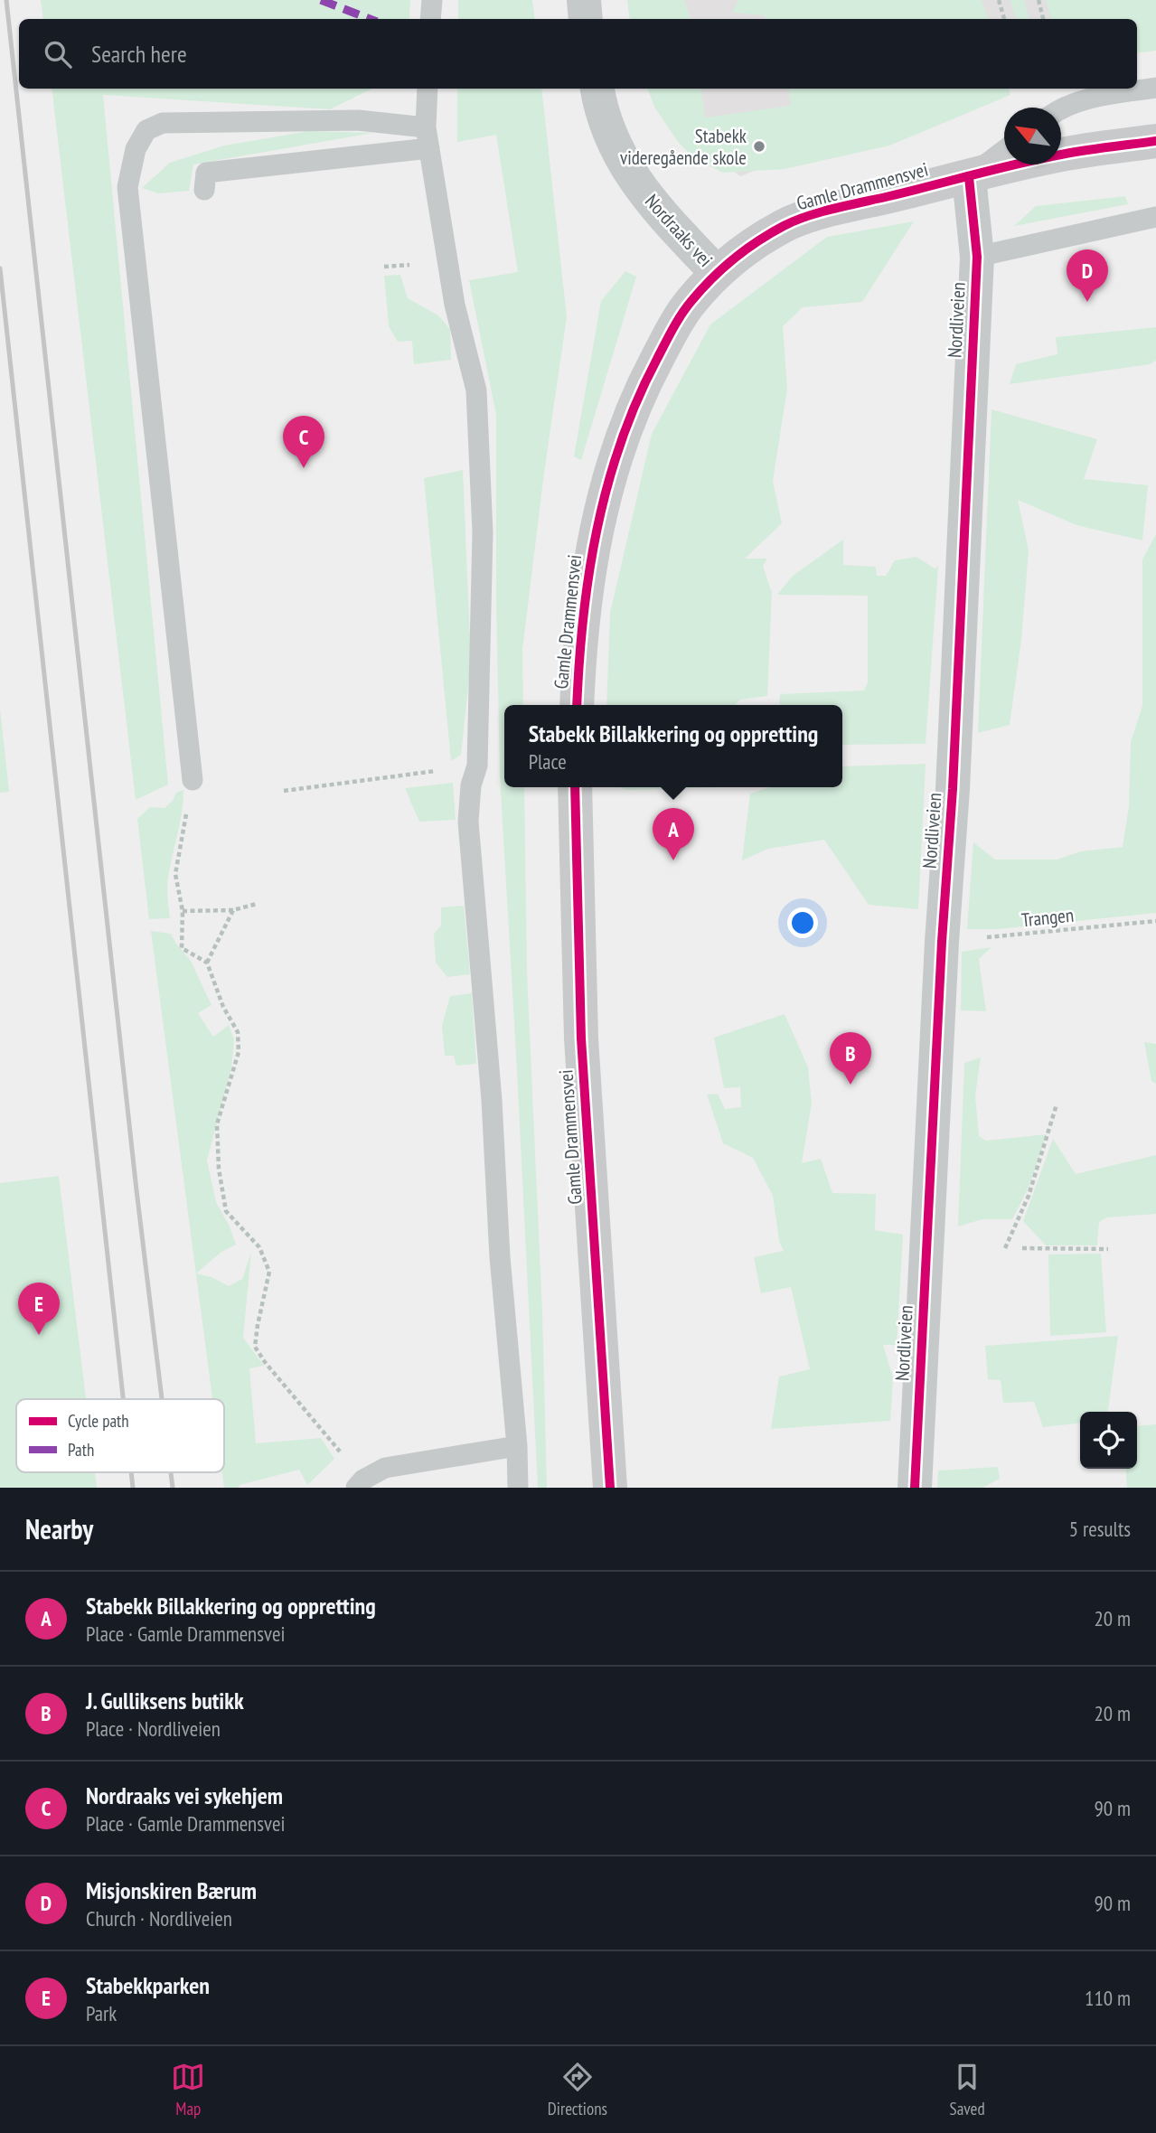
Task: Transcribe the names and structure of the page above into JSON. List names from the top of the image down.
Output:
{
  "streets": {
    "main road": ["Gamle Drammensvei"],
    "street": ["Nordraaks vei", "Nordliveien"],
    "path": ["Trangen"]
  },
  "crossings": [
    ["Gamle Drammensvei", "Nordraaks vei"],
    ["Gamle Drammensvei", "Nordliveien"],
    ["Nordliveien", "Trangen"]
  ],
  "places": ["Stabekk videregående skole"],
  "legend": ["Cycle path", "Path"],
  "north": "top left",
  "page": {
    "search": "Search here",
    "pins": [
      "D",
      "C",
      "A",
      "B",
      "E"
    ],
    "popup": ["Stabekk Billakkering og oppretting", "Place"],
    "heading": ["Nearby", "5 results"],
    "list": [
      {
        "mark": "A",
        "name": "Stabekk Billakkering og oppretting",
        "note": "Place · Gamle Drammensvei",
        "value": "20 m"
      },
      {
        "mark": "B",
        "name": "J. Gulliksens butikk",
        "note": "Place · Nordliveien",
        "value": "20 m"
      },
      {
        "mark": "C",
        "name": "Nordraaks vei sykehjem",
        "note": "Place · Gamle Drammensvei",
        "value": "90 m"
      },
      {
        "mark": "D",
        "name": "Misjonskiren Bærum",
        "note": "Church · Nordliveien",
        "value": "90 m"
      },
      {
        "mark": "E",
        "name": "Stabekkparken",
        "note": "Park",
        "value": "110 m"
      }
    ],
    "nav": ["Map", "Directions", "Saved"]
  }
}
